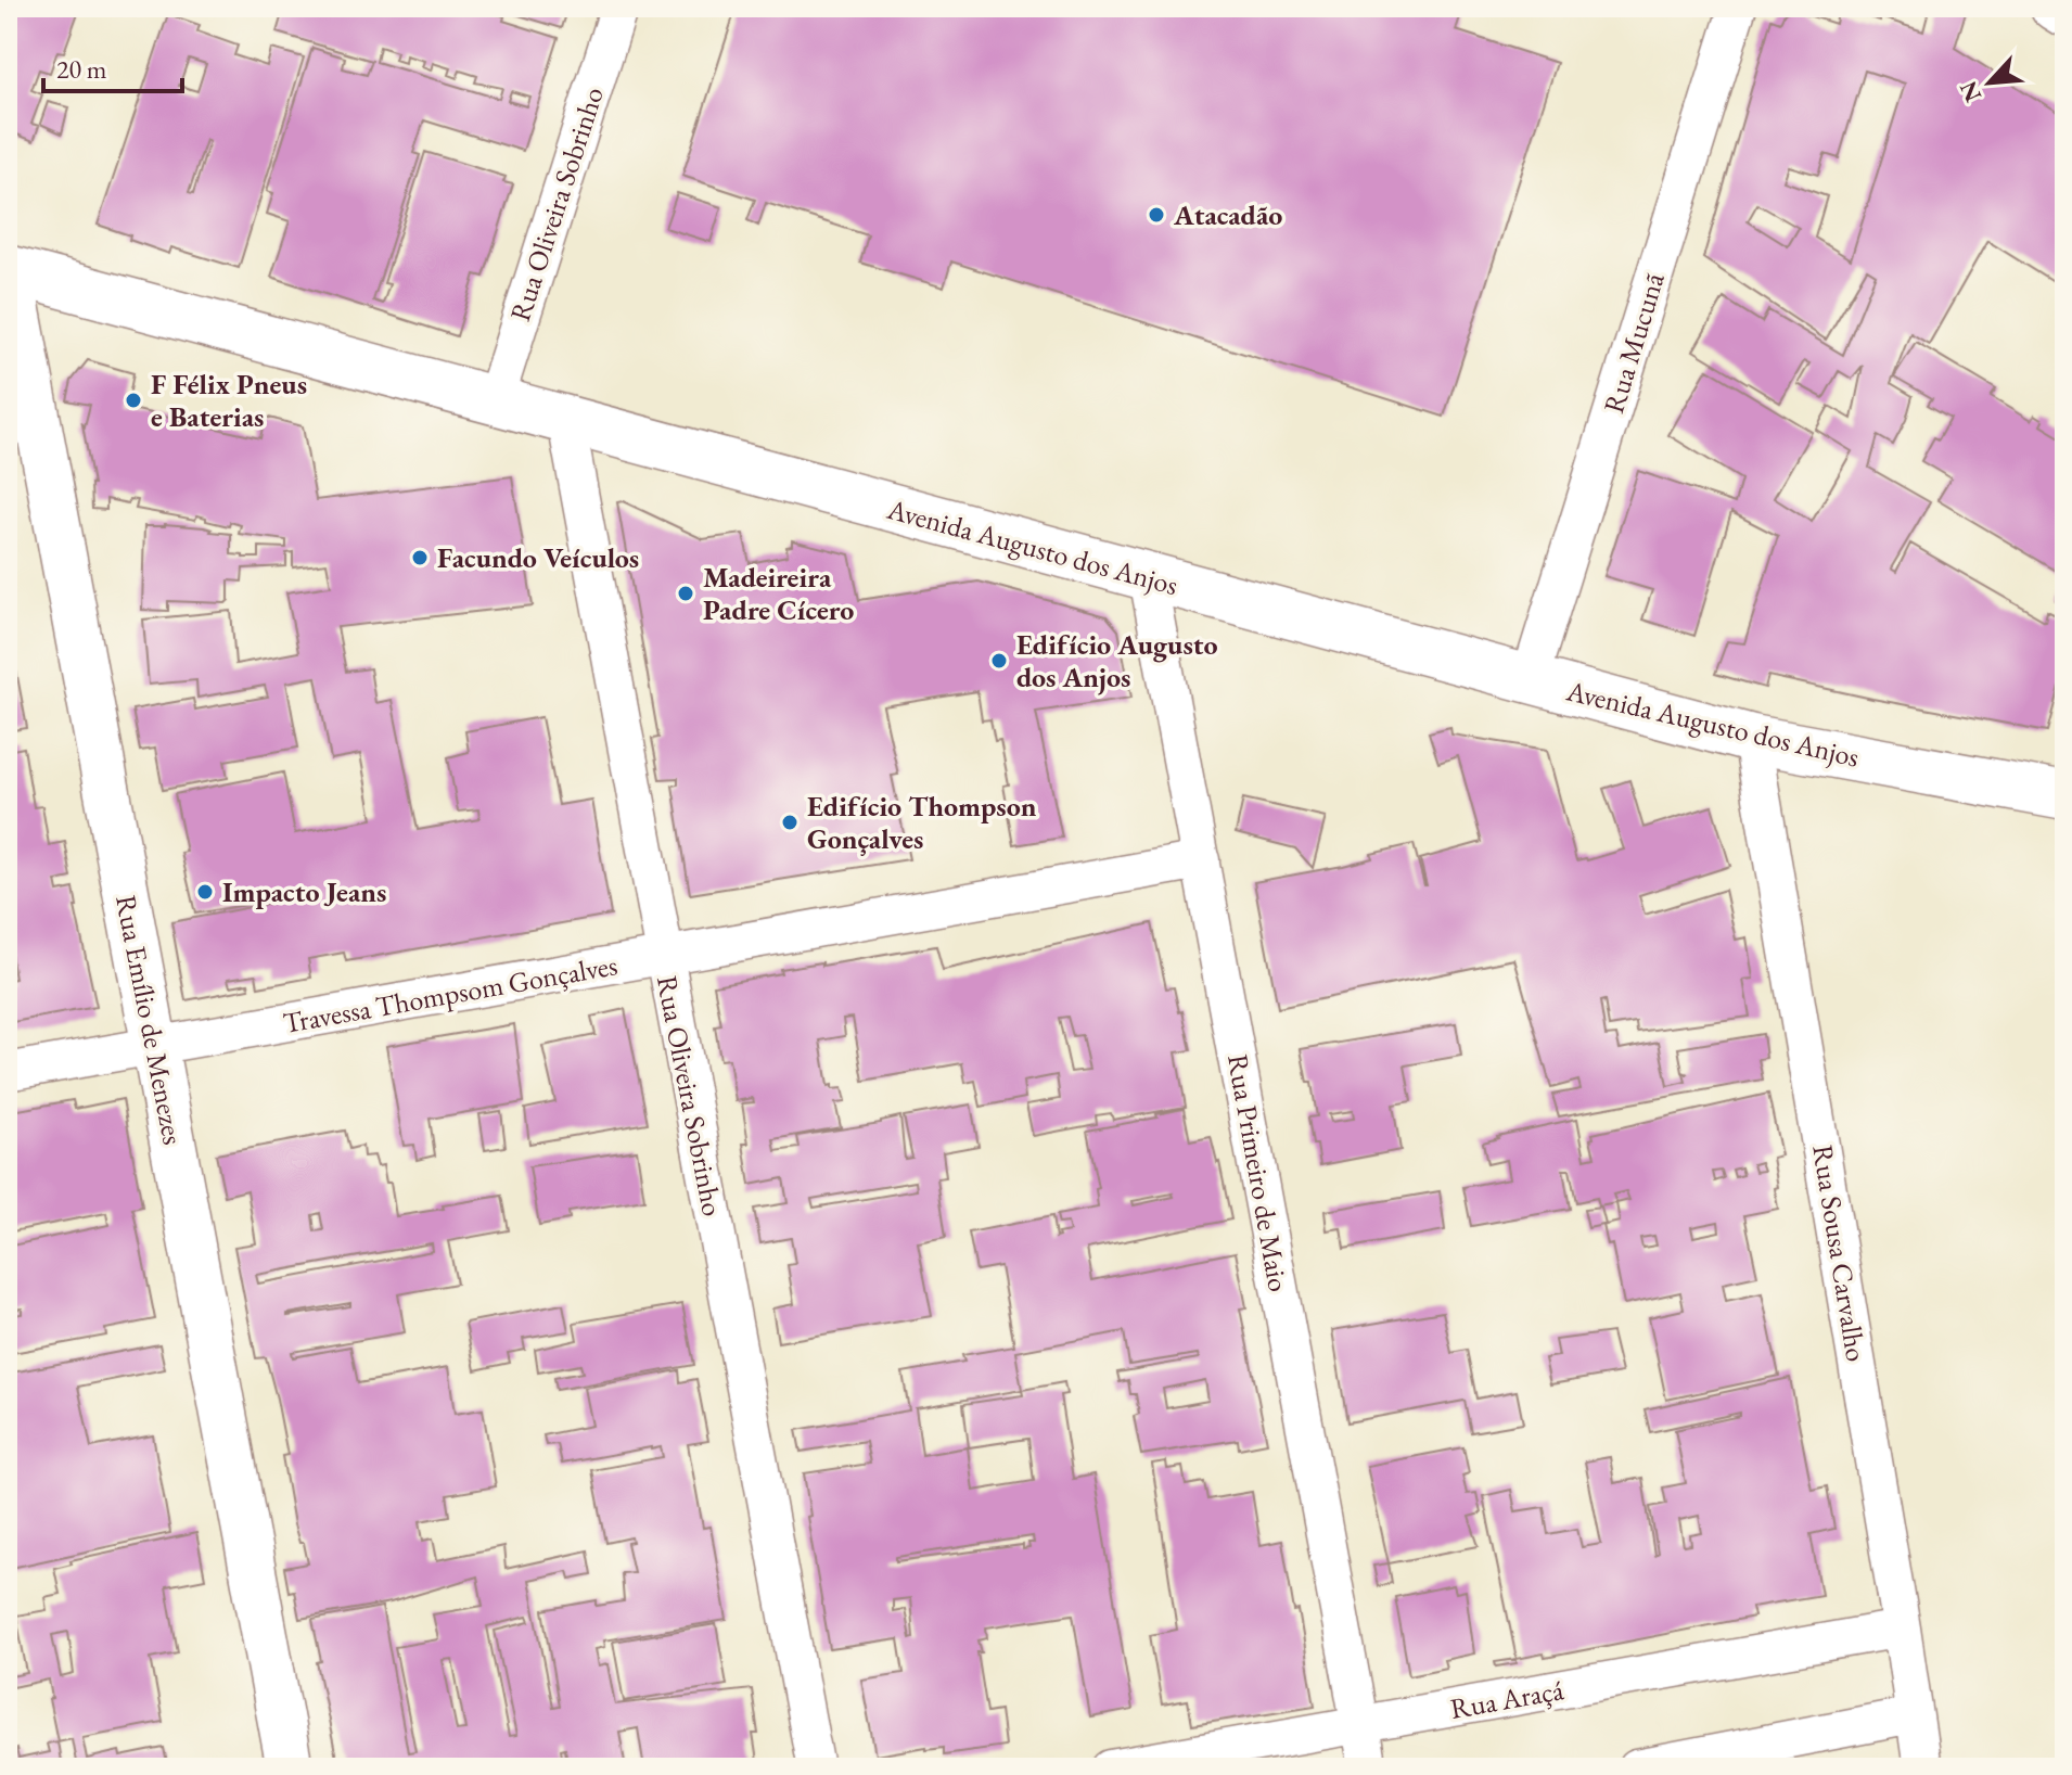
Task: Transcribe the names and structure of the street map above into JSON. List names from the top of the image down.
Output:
{
  "streets": {
    "main road": ["Avenida Augusto dos Anjos"],
    "street": [
      "Rua Oliveira Sobrinho",
      "Rua Mucunã",
      "Travessa Thompsom Gonçalves",
      "Rua Emílio de Menezes",
      "Rua Primeiro de Maio",
      "Rua Sousa Carvalho",
      "Rua Araçá"
    ]
  },
  "crossings": [
    ["Rua Oliveira Sobrinho", "Avenida Augusto dos Anjos"],
    ["Rua Oliveira Sobrinho", "Travessa Thompsom Gonçalves"],
    ["Rua Mucunã", "Avenida Augusto dos Anjos"],
    ["Avenida Augusto dos Anjos", "Rua Emílio de Menezes"],
    ["Avenida Augusto dos Anjos", "Rua Primeiro de Maio"],
    ["Avenida Augusto dos Anjos", "Rua Sousa Carvalho"],
    ["Travessa Thompsom Gonçalves", "Rua Emílio de Menezes"],
    ["Travessa Thompsom Gonçalves", "Rua Primeiro de Maio"],
    ["Rua Primeiro de Maio", "Rua Araçá"],
    ["Rua Sousa Carvalho", "Rua Araçá"]
  ],
  "places": [
    "Atacadão",
    "F Félix Pneus e Baterias",
    "Facundo Veículos",
    "Madeireira Padre Cícero",
    "Edifício Augusto dos Anjos",
    "Edifício Thompson Gonçalves",
    "Impacto Jeans"
  ],
  "scale_bar": "20 m",
  "north": "bottom left"
}
